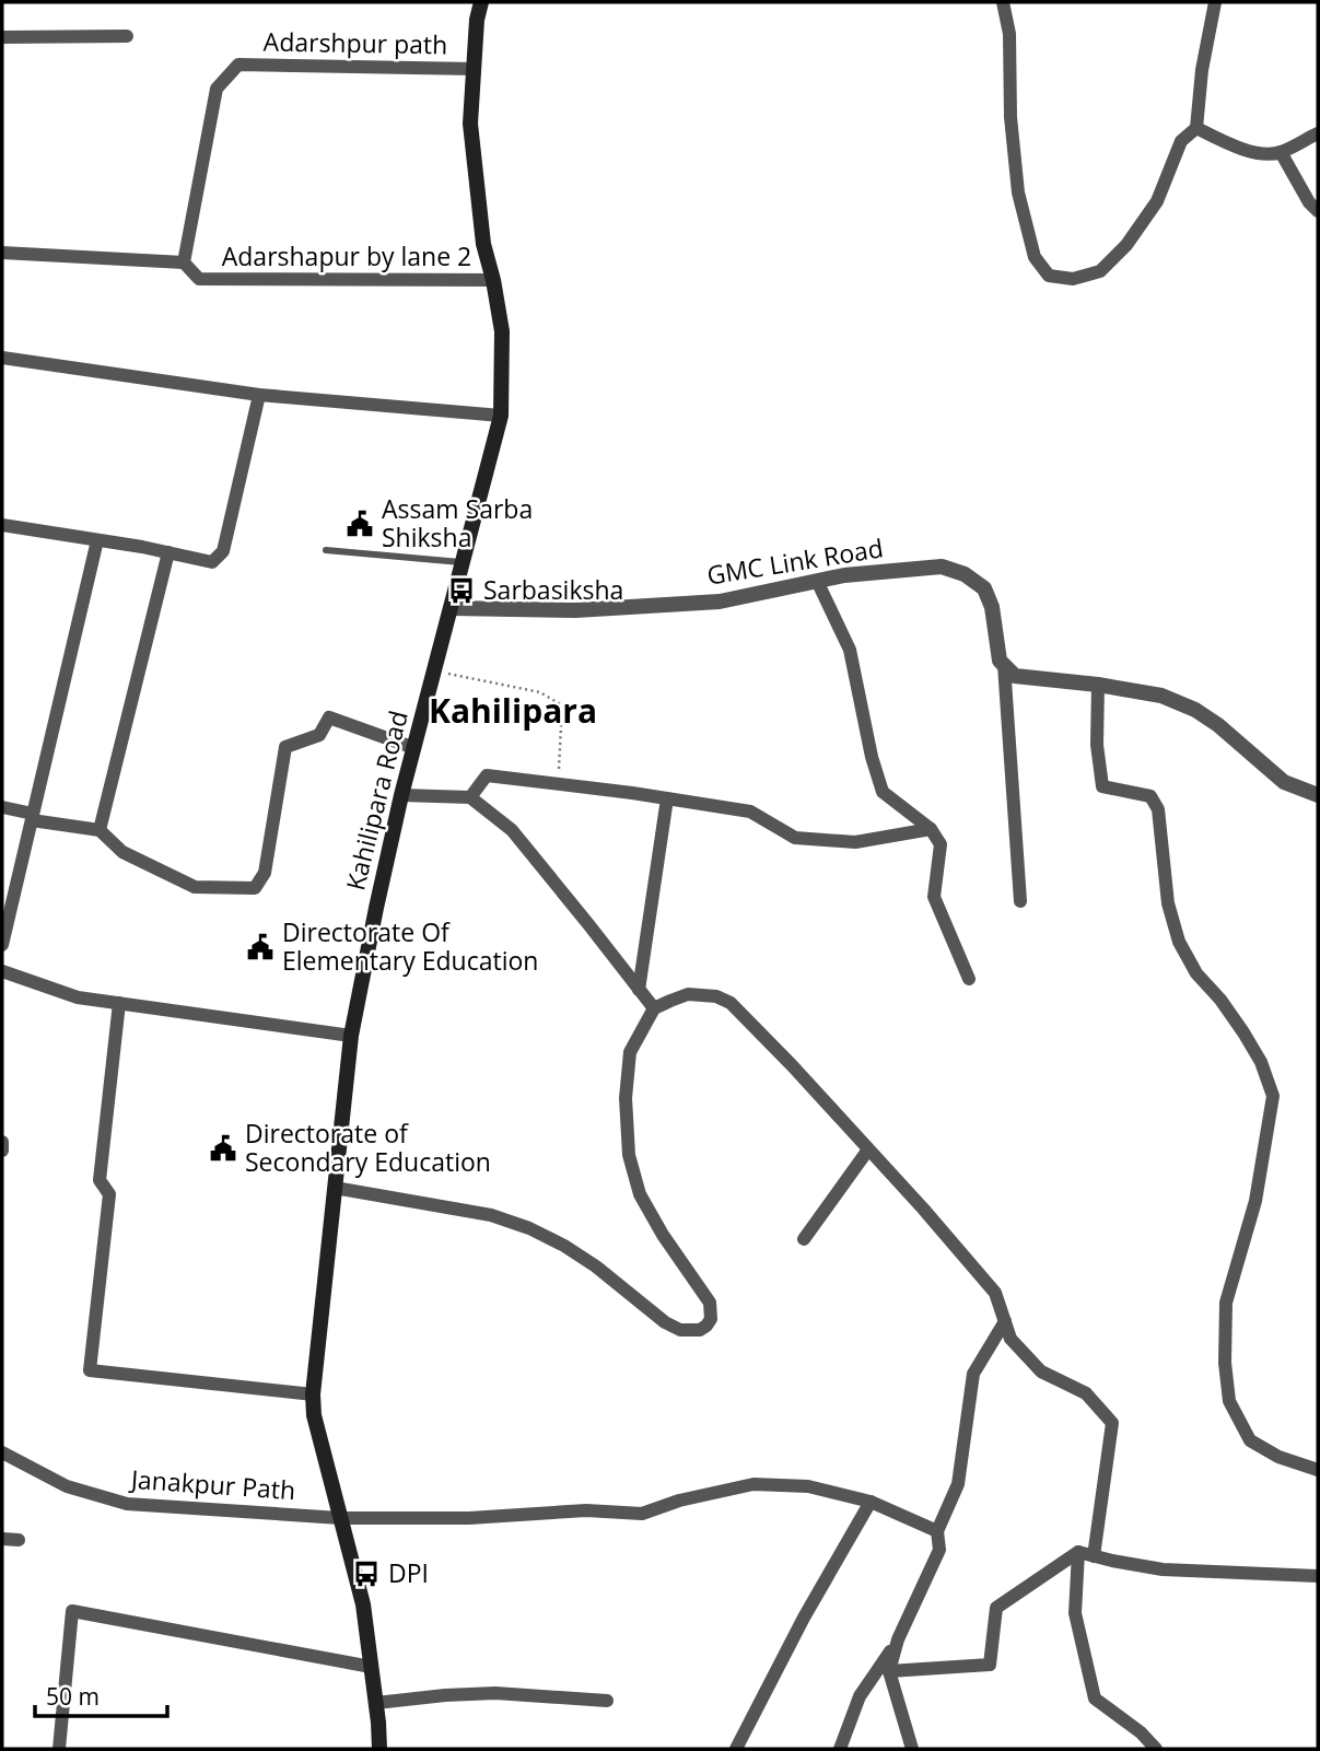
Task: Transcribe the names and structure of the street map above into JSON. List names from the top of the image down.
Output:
{
  "streets": {
    "main road": ["Kahilipara Road"],
    "street": [
      "Adarshpur path",
      "Adarshapur by lane 2",
      "GMC Link Road",
      "Janakpur Path"
    ]
  },
  "crossings": [
    ["Adarshpur path", "Adarshapur by lane 2"],
    ["Adarshpur path", "Kahilipara Road"],
    ["Adarshapur by lane 2", "Kahilipara Road"],
    ["GMC Link Road", "Kahilipara Road"],
    ["Kahilipara Road", "Janakpur Path"]
  ],
  "districts": ["Kahilipara"],
  "places": {
    "public building": ["Assam Sarba Shiksha", "Directorate Of Elementary Education", "Directorate of Secondary Education"],
    "bus stop": ["Sarbasiksha", "DPI"]
  },
  "scale_bar": "50 m"
}
